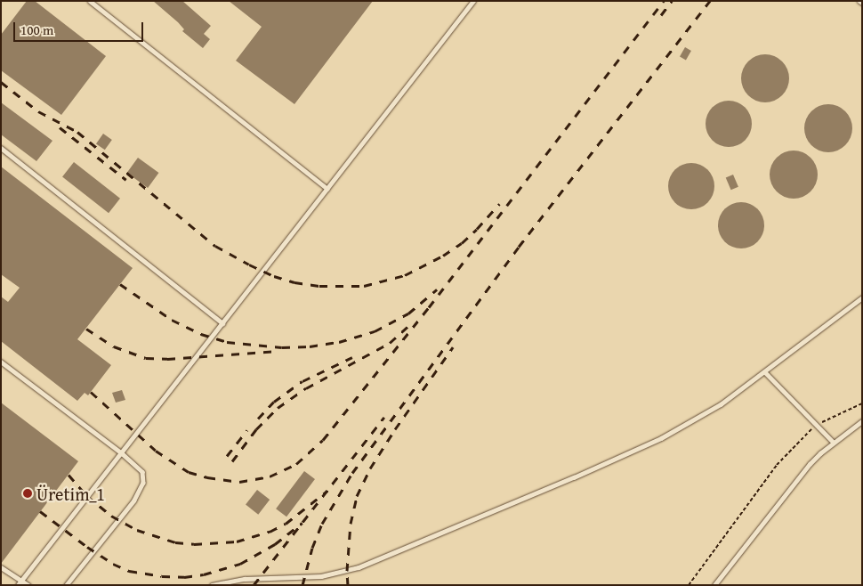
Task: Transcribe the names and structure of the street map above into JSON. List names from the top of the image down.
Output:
{
  "places": ["Üretim_1"],
  "scale_bar": "100 m"
}
